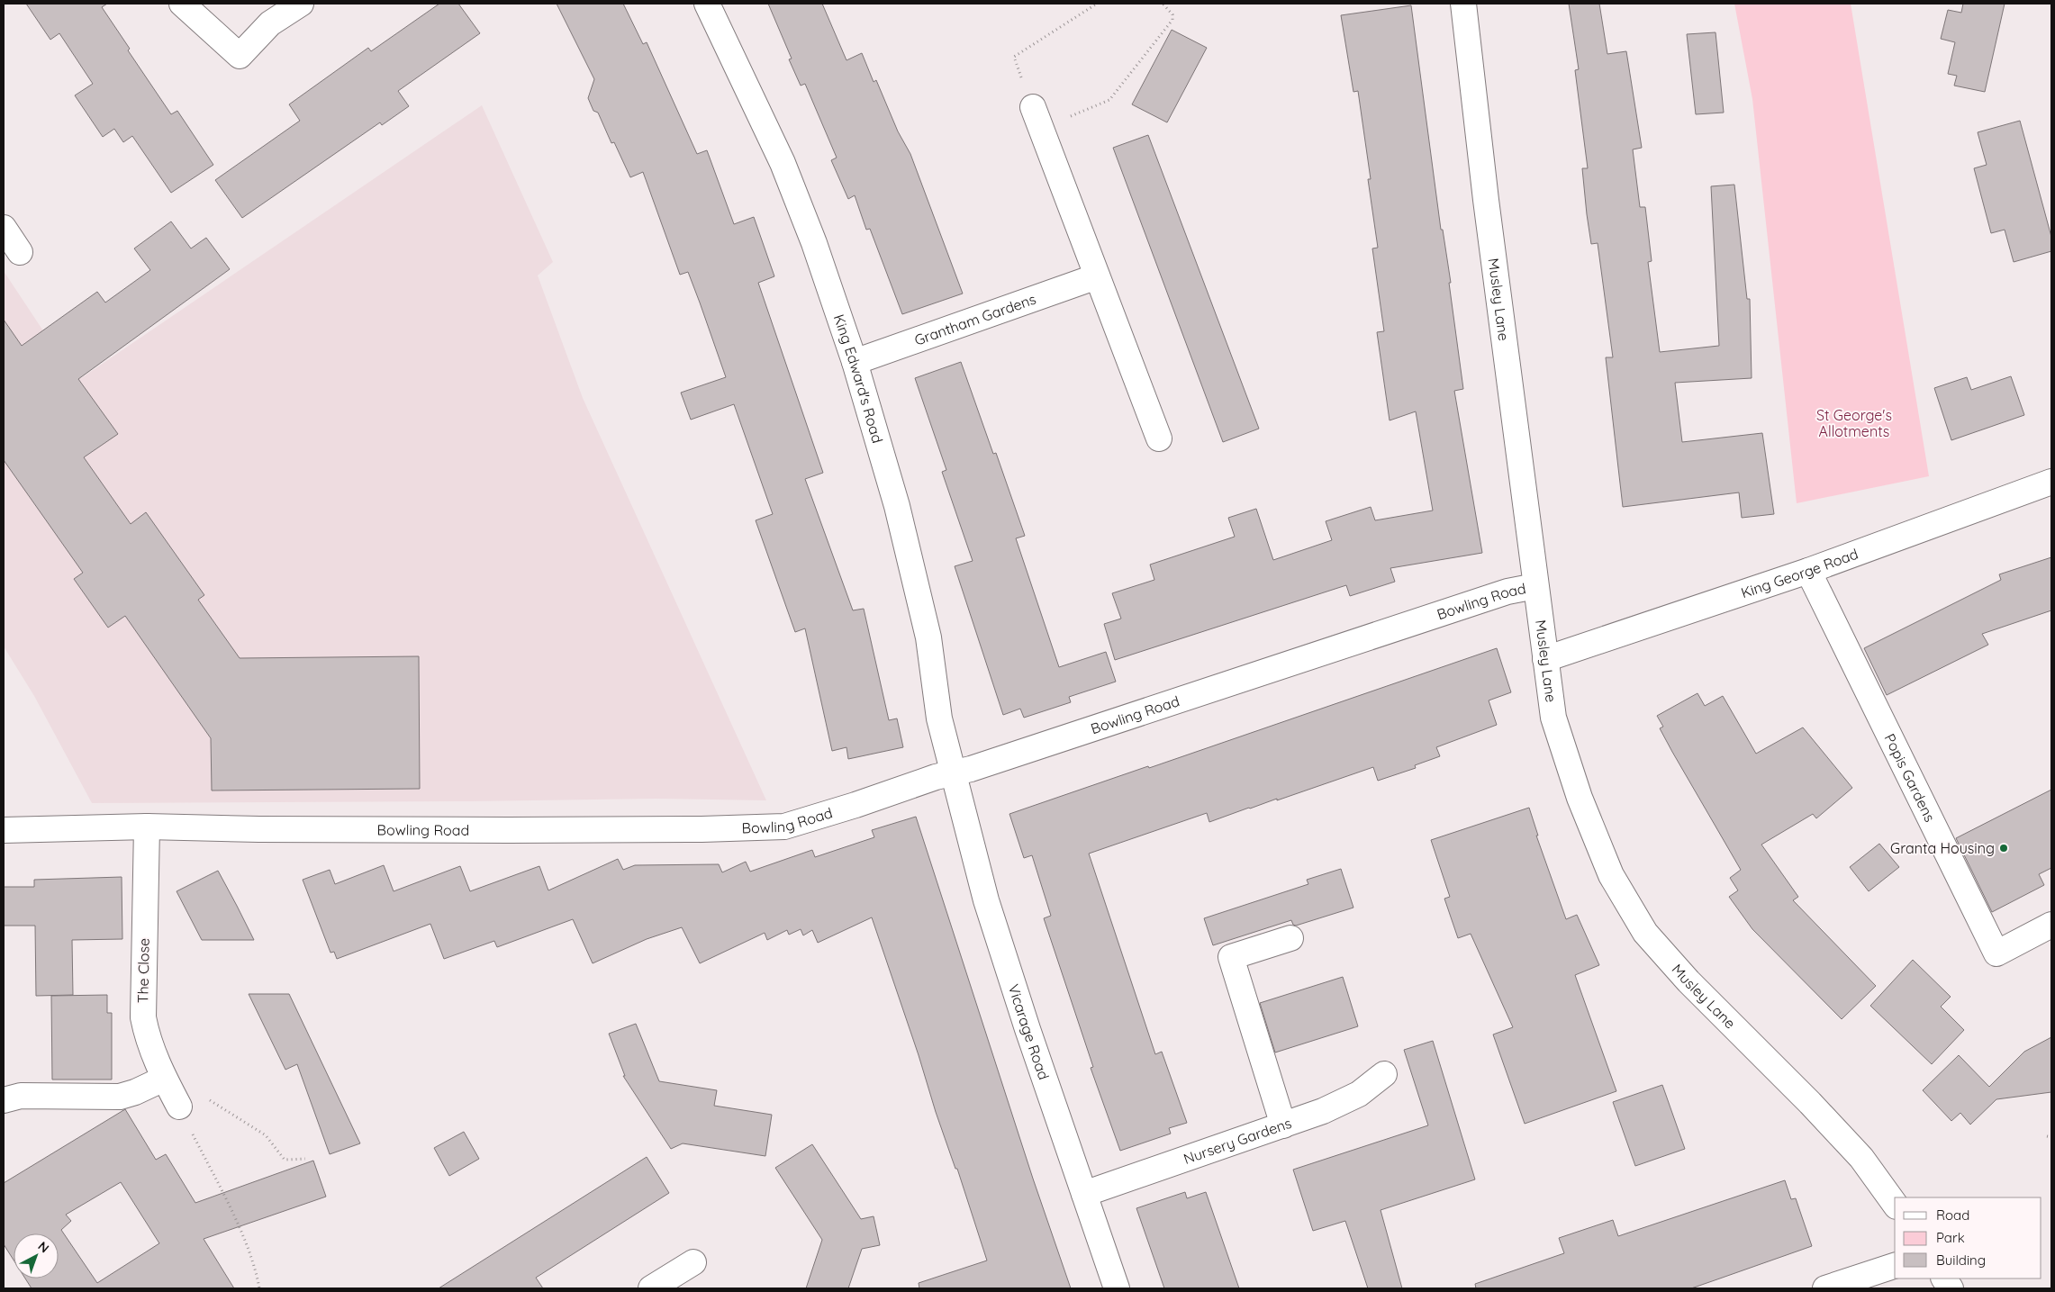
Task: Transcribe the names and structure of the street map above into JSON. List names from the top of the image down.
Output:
{
  "streets": {
    "street": [
      "Musley Lane",
      "Grantham Gardens",
      "King Edward's Road",
      "King George Road",
      "Bowling Road",
      "Popis Gardens",
      "The Close",
      "Vicarage Road",
      "Nursery Gardens"
    ]
  },
  "crossings": [
    ["Musley Lane", "King George Road"],
    ["Musley Lane", "Bowling Road"],
    ["Grantham Gardens", "King Edward's Road"],
    ["King Edward's Road", "Bowling Road"],
    ["King Edward's Road", "Vicarage Road"],
    ["King George Road", "Popis Gardens"],
    ["Bowling Road", "The Close"],
    ["Bowling Road", "Vicarage Road"],
    ["Vicarage Road", "Nursery Gardens"]
  ],
  "parks": ["St George's Allotments"],
  "places": ["Granta Housing"],
  "legend": ["Road", "Park", "Building"],
  "north": "top right"
}
